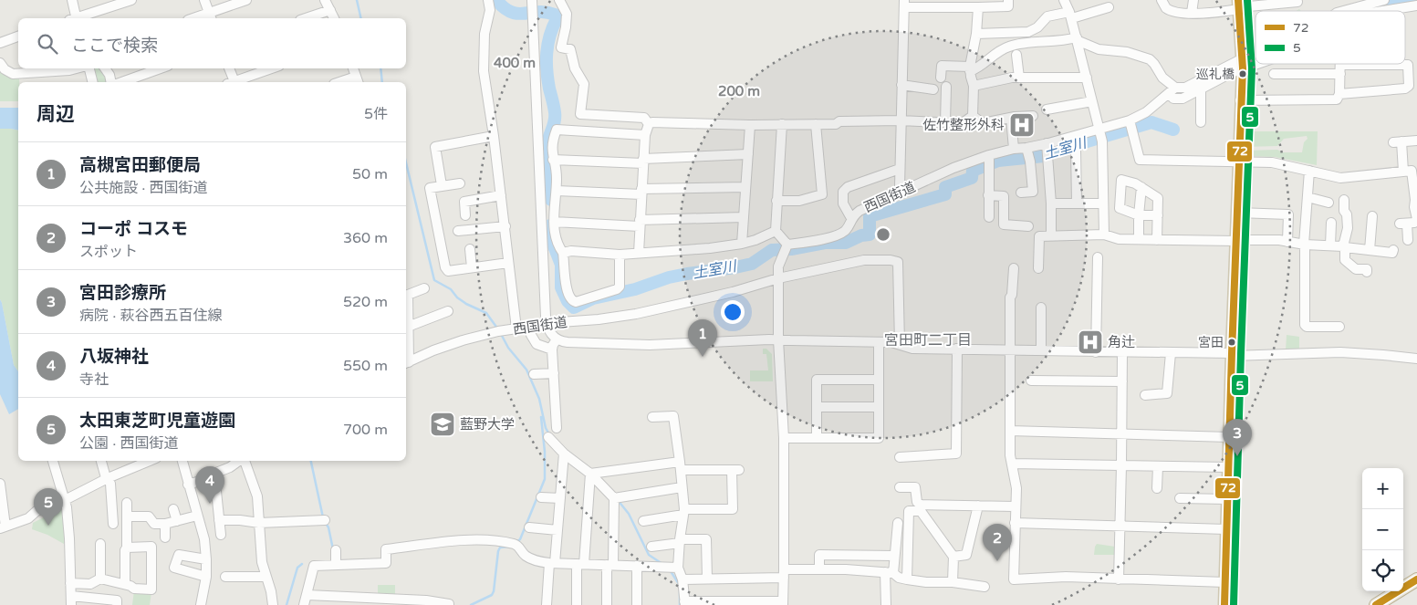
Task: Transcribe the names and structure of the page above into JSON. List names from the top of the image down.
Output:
{
  "streets": {
    "street": ["西国街道"]
  },
  "districts": ["宮田町二丁目"],
  "water": ["土室川"],
  "places": {
    "other": ["巡礼橋", "宮田"],
    "hospital": ["佐竹整形外科", "角辻"],
    "school or university": ["藍野大学"]
  },
  "lines": ["transit line 72", "transit line 5"],
  "legend": ["72", "5"],
  "page": {
    "search": "ここで検索",
    "heading": ["周辺", "5件"],
    "list": [
      {
        "mark": "1",
        "name": "高槻宮田郵便局",
        "note": "公共施設 · 西国街道",
        "value": "50 m"
      },
      {
        "mark": "2",
        "name": "コーポ コスモ",
        "note": "スポット",
        "value": "360 m"
      },
      {
        "mark": "3",
        "name": "宮田診療所",
        "note": "病院 · 萩谷西五百住線",
        "value": "520 m"
      },
      {
        "mark": "4",
        "name": "八坂神社",
        "note": "寺社",
        "value": "550 m"
      },
      {
        "mark": "5",
        "name": "太田東芝町児童遊園",
        "note": "公園 · 西国街道",
        "value": "700 m"
      }
    ],
    "pins": [
      "1",
      "3",
      "4",
      "5",
      "2"
    ],
    "map_buttons": ["+", "−"]
  },
  "rings": ["400 m", "200 m"]
}
